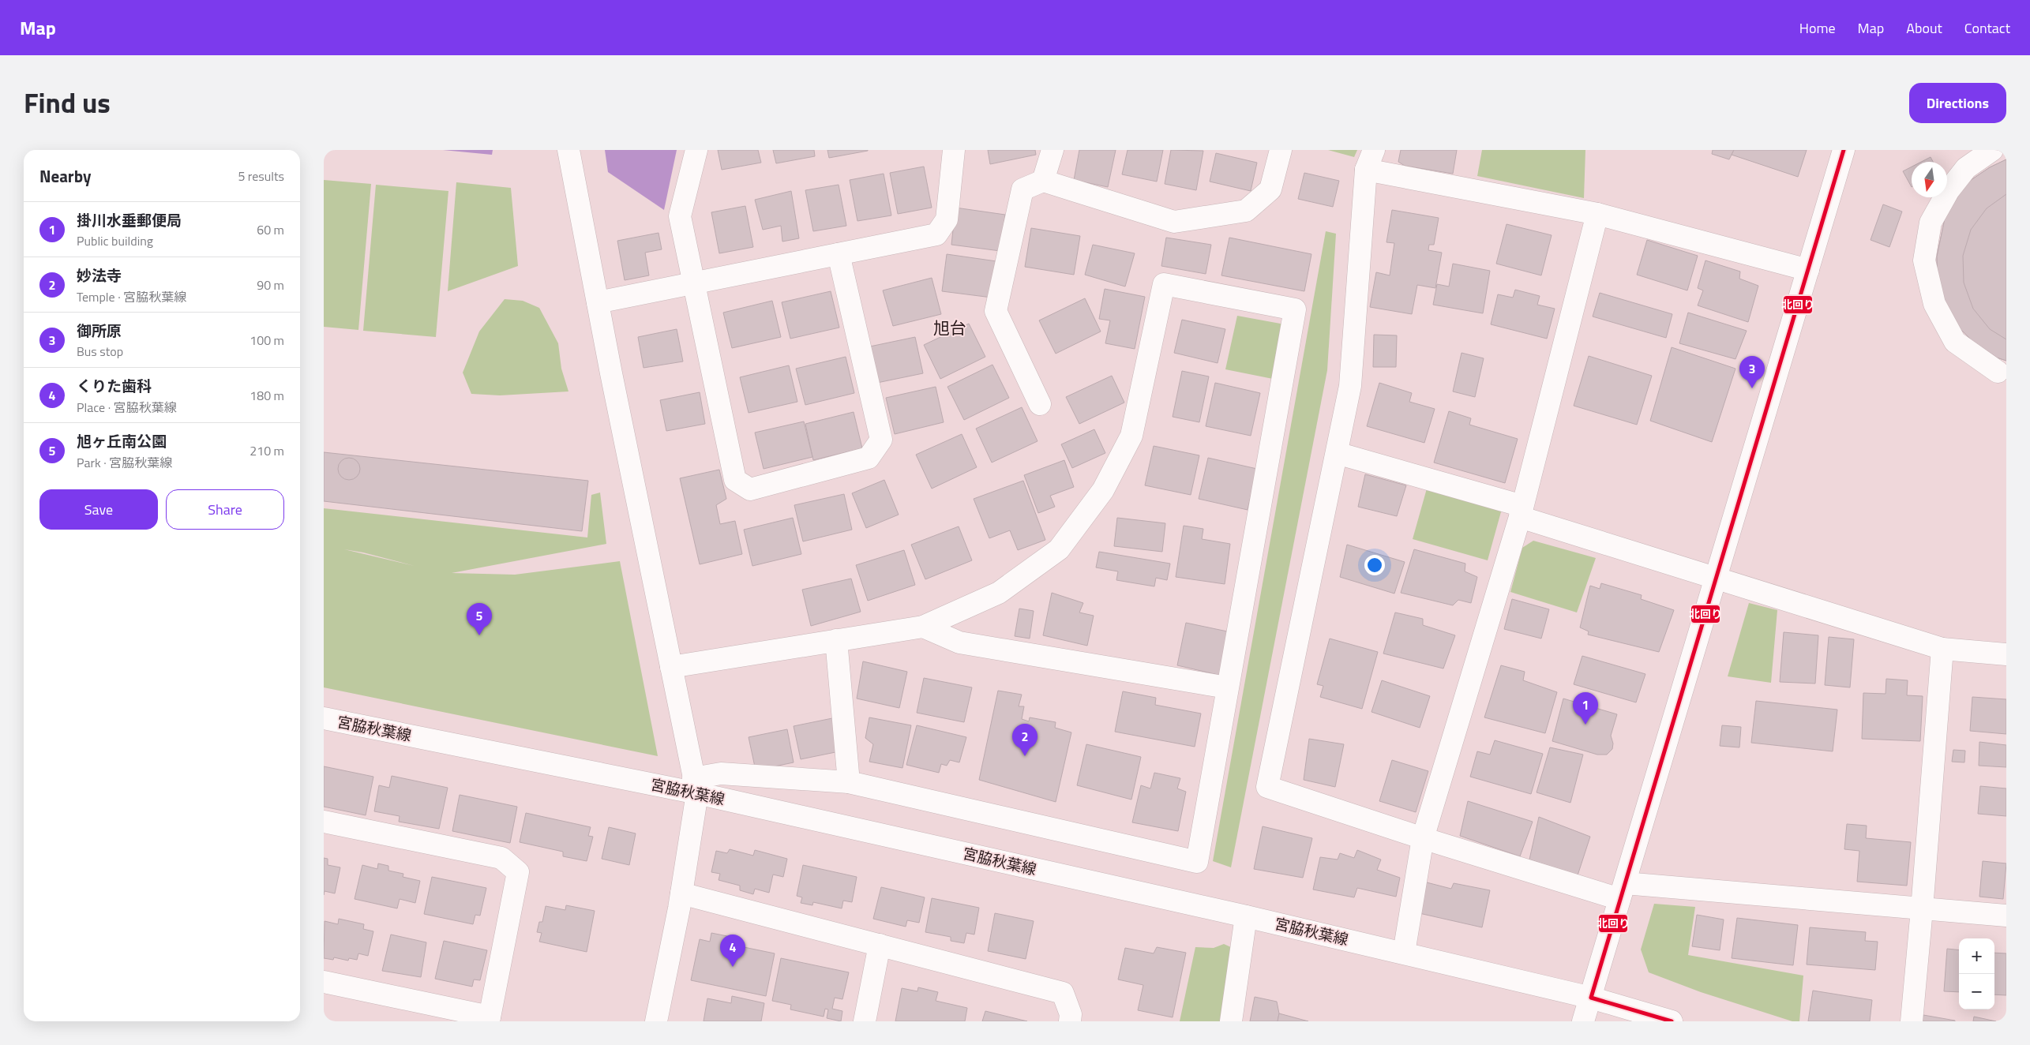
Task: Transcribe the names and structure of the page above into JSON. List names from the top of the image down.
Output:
{
  "streets": {
    "street": ["宮脇秋葉線"]
  },
  "districts": ["旭台"],
  "lines": ["transit line 北回り"],
  "north": "bottom",
  "page": {
    "header": "Map",
    "nav": [
      "Home",
      "Map",
      "About",
      "Contact"
    ],
    "title": "Find us",
    "buttons": [
      "Directions",
      ["Save", "Share"]
    ],
    "heading": ["Nearby", "5 results"],
    "list": [
      {
        "mark": "1",
        "name": "掛川水垂郵便局",
        "note": "Public building",
        "value": "60 m"
      },
      {
        "mark": "2",
        "name": "妙法寺",
        "note": "Temple · 宮脇秋葉線",
        "value": "90 m"
      },
      {
        "mark": "3",
        "name": "御所原",
        "note": "Bus stop",
        "value": "100 m"
      },
      {
        "mark": "4",
        "name": "くりた歯科",
        "note": "Place · 宮脇秋葉線",
        "value": "180 m"
      },
      {
        "mark": "5",
        "name": "旭ヶ丘南公園",
        "note": "Park · 宮脇秋葉線",
        "value": "210 m"
      }
    ],
    "pins": [
      "3",
      "5",
      "1",
      "2",
      "4"
    ],
    "map_buttons": ["+", "−"]
  }
}
